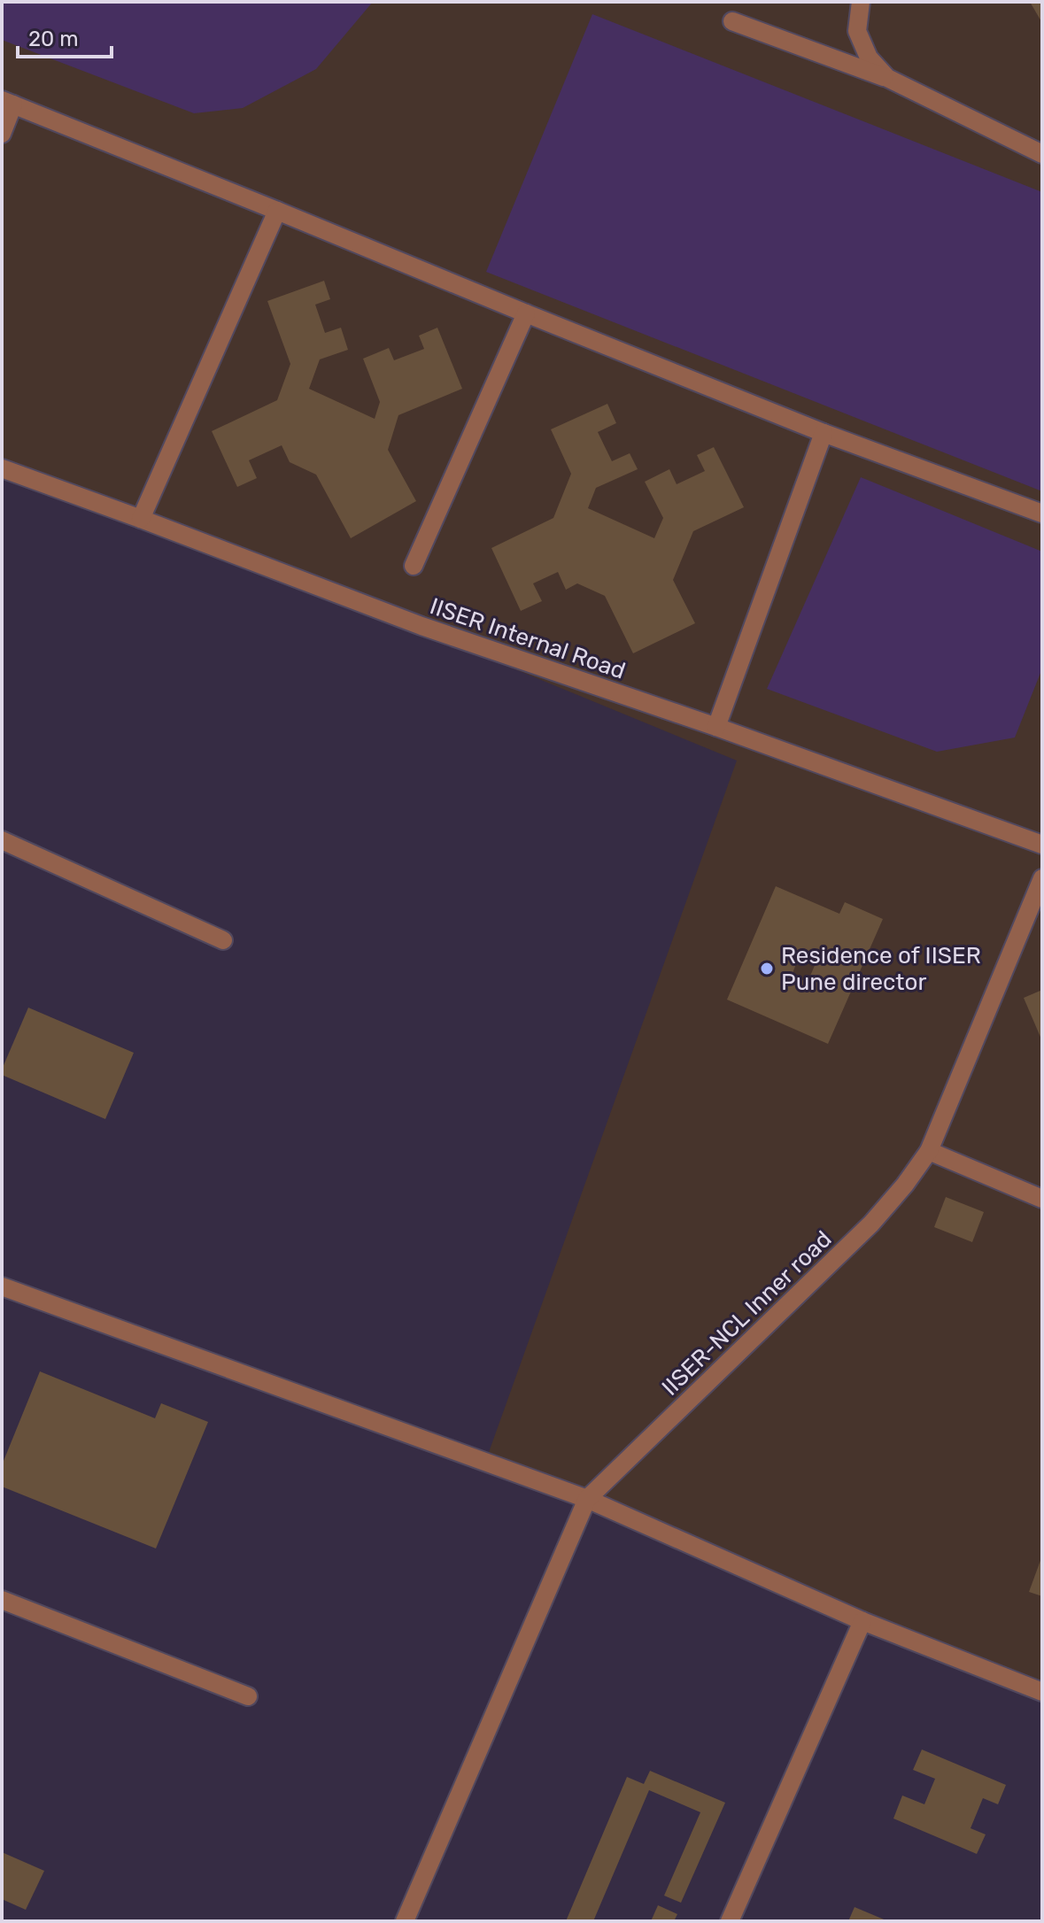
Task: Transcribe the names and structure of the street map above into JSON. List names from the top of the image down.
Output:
{
  "streets": {
    "lane": ["IISER Internal Road", "IISER-NCL Inner road"]
  },
  "places": ["Residence of IISER Pune director"],
  "scale_bar": "20 m"
}
